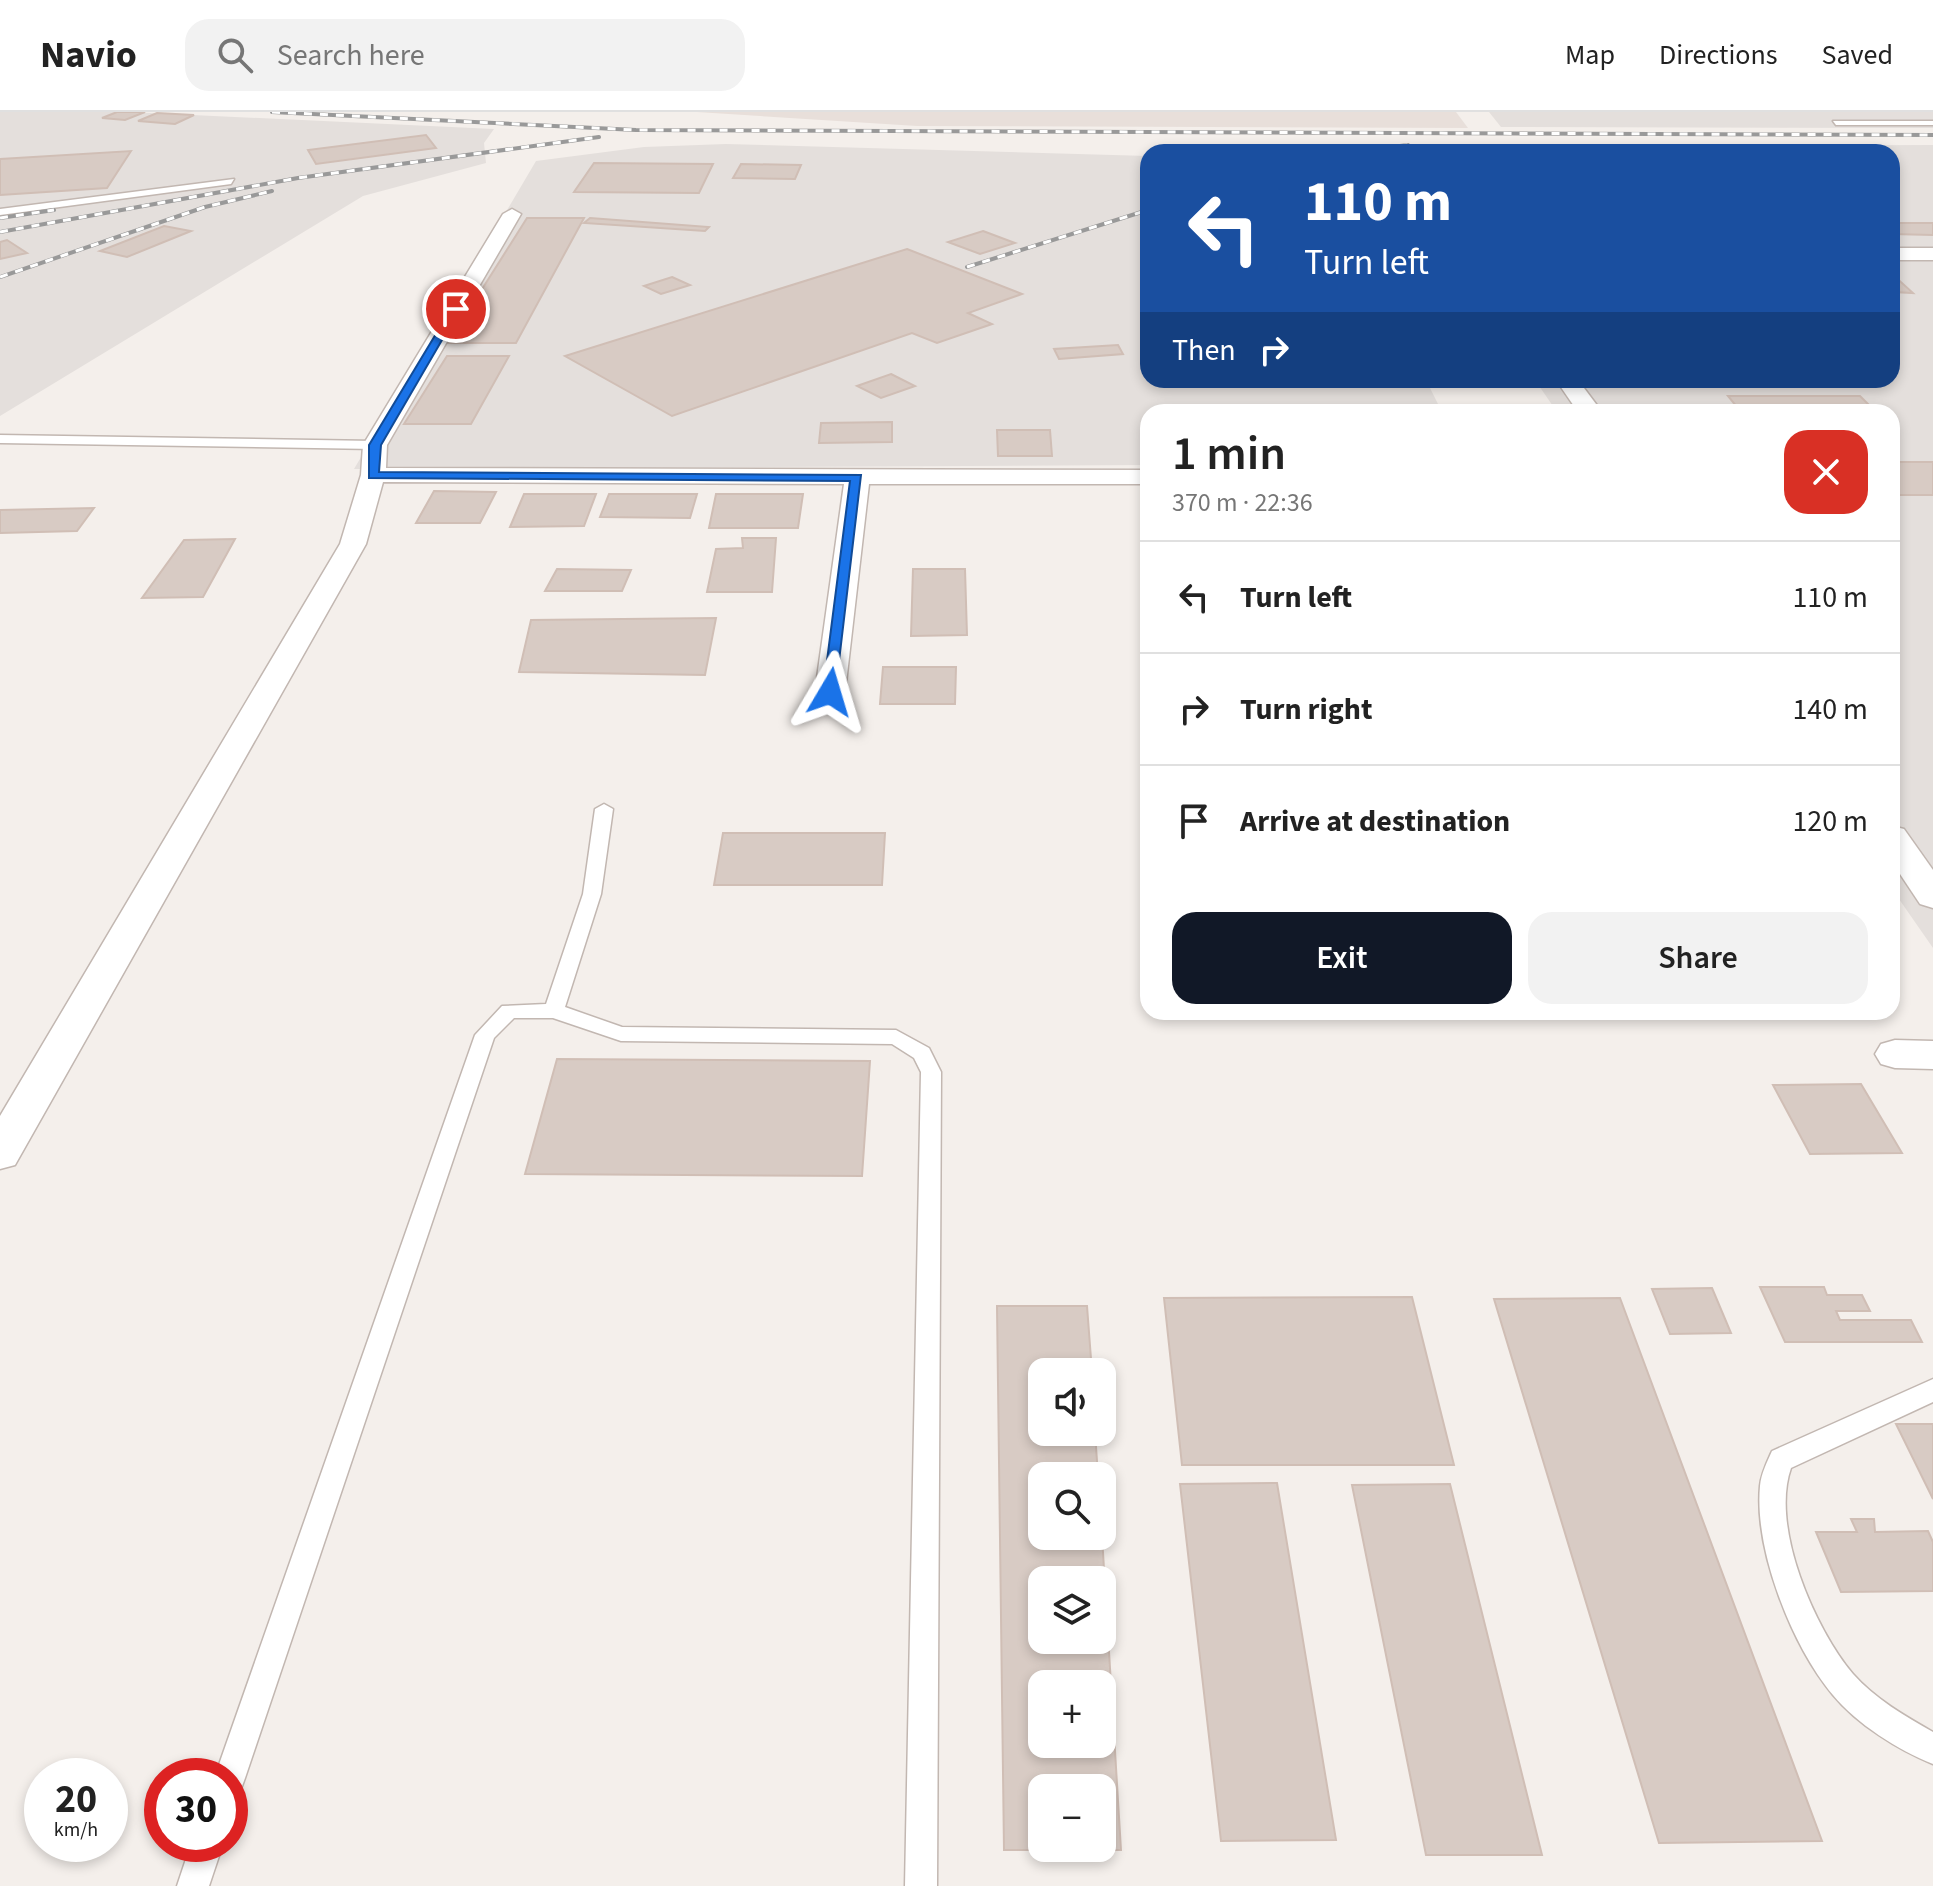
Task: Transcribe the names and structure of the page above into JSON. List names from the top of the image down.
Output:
{
  "page": {
    "header": "Navio",
    "search": "Search here",
    "nav": ["Map", "Directions", "Saved"],
    "turn": ["110 m", "Turn left"],
    "then": "Then",
    "heading": ["1 min", "370 m · 22:36"],
    "list": [
      {
        "name": "Turn left",
        "value": "110 m"
      },
      {
        "name": "Turn right",
        "value": "140 m"
      },
      {
        "name": "Arrive at destination",
        "value": "120 m"
      }
    ],
    "buttons": ["Exit", "Share"],
    "map_buttons": ["+", "−"],
    "speed": "20 km/h",
    "limit": "30"
  }
}
